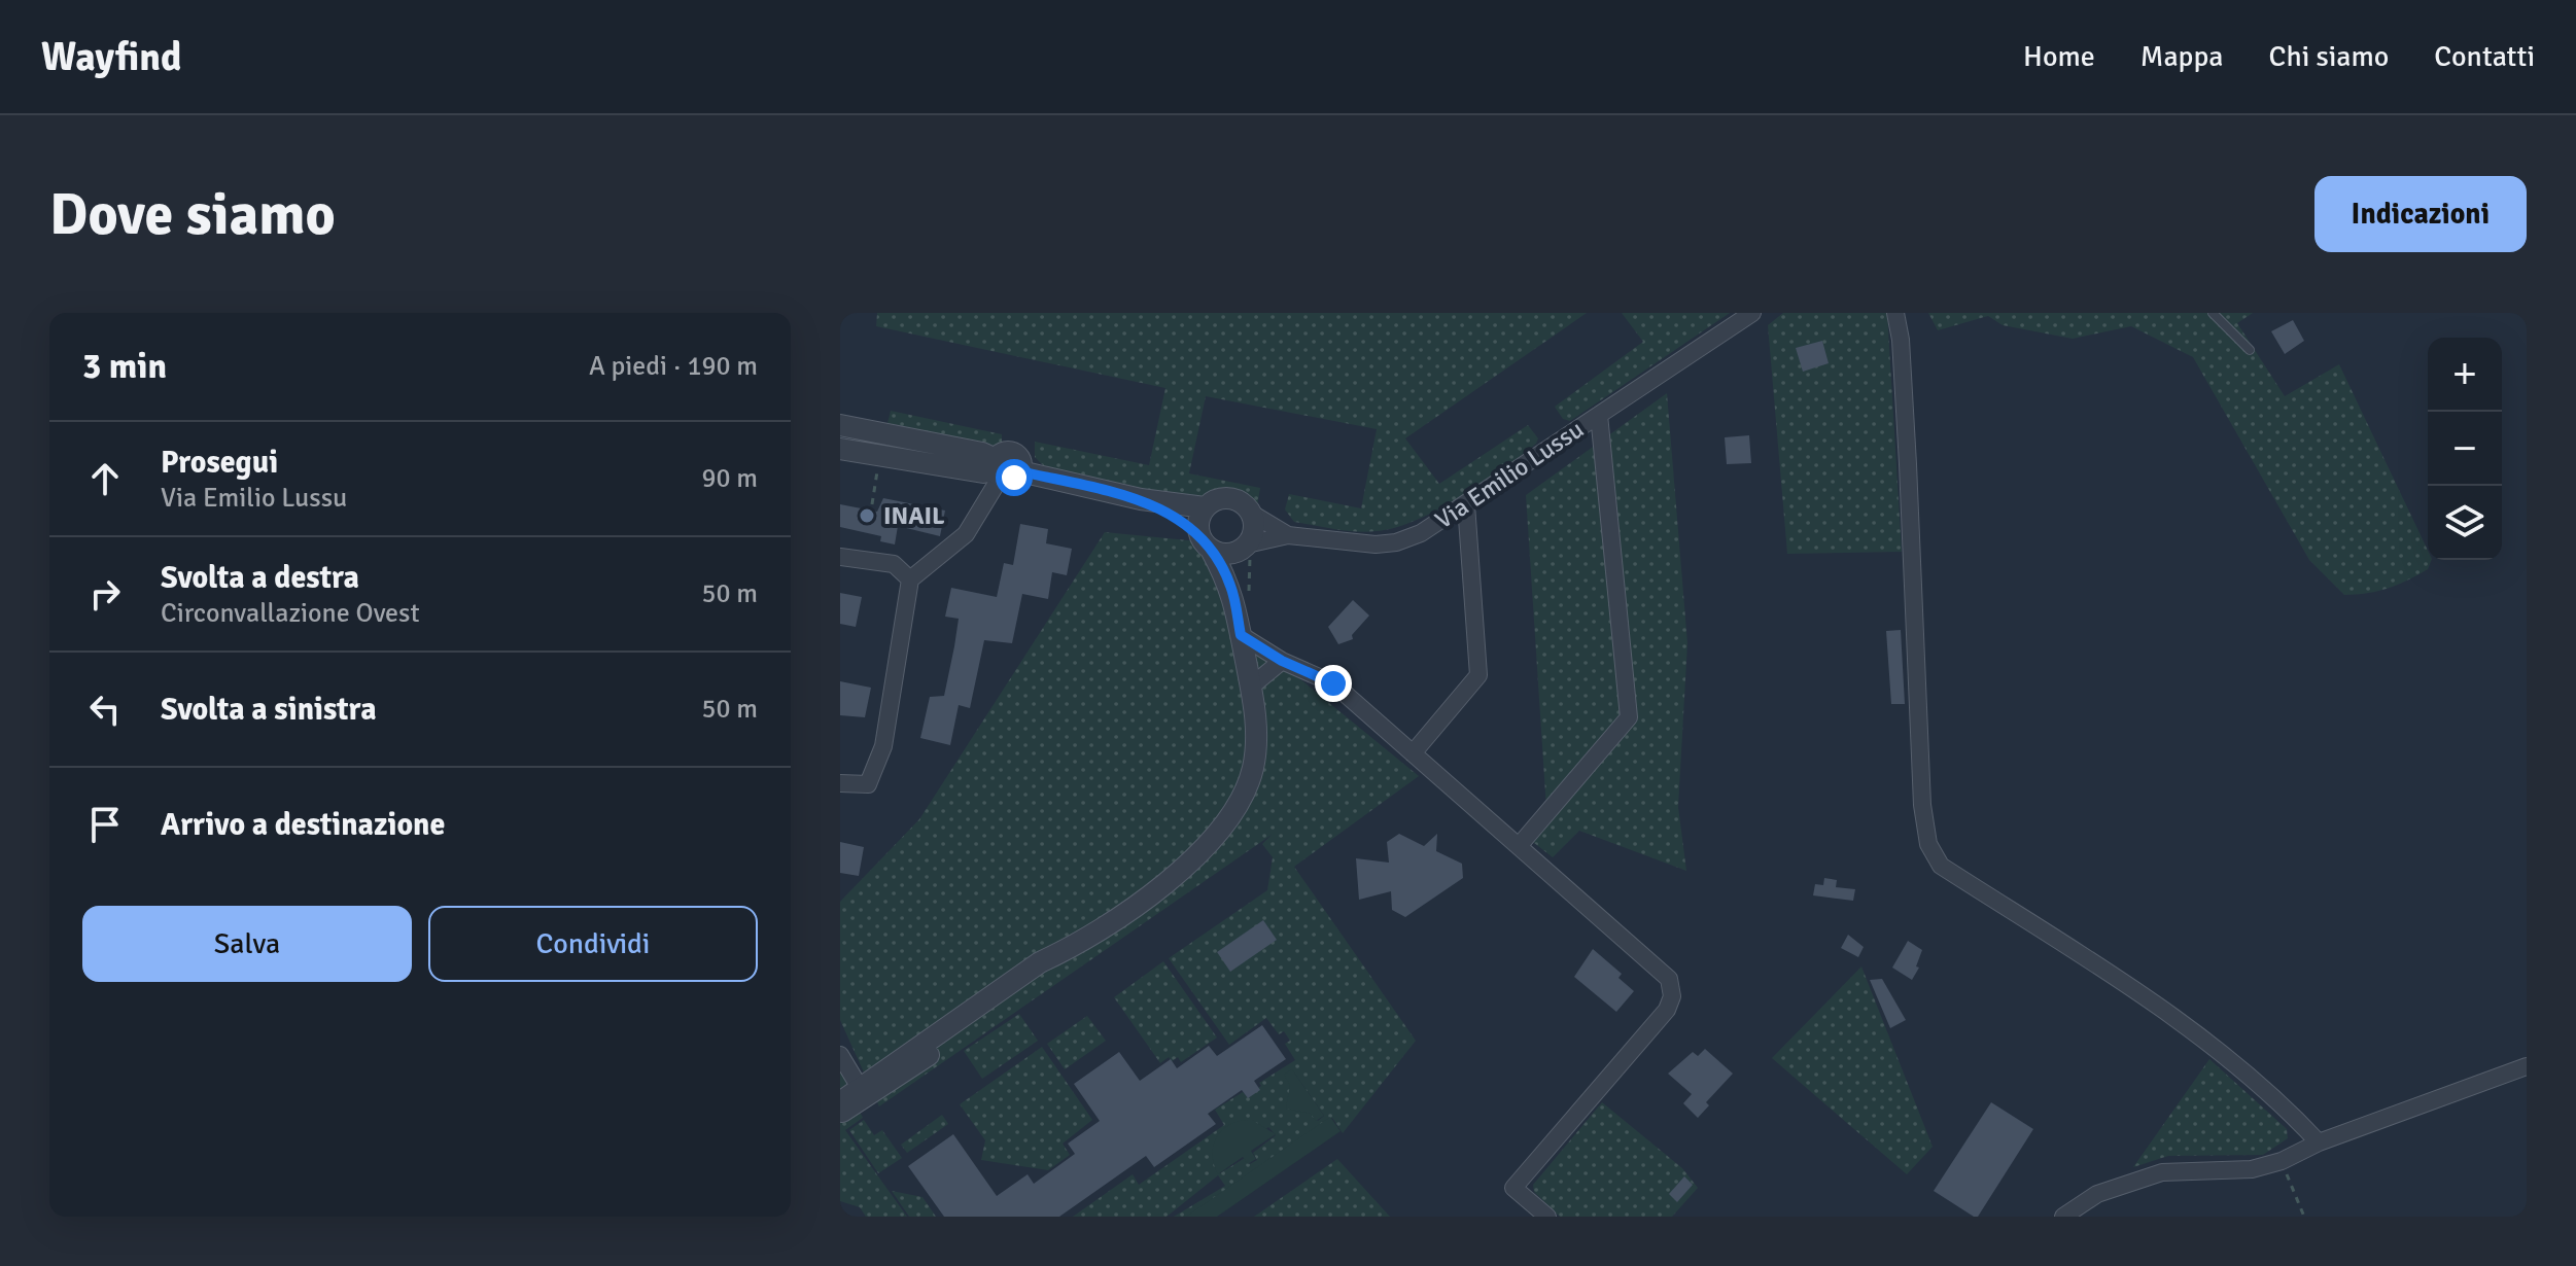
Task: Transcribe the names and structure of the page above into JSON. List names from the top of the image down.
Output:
{
  "streets": {
    "street": ["Via Emilio Lussu"]
  },
  "places": ["INAIL"],
  "page": {
    "header": "Wayfind",
    "nav": [
      "Home",
      "Mappa",
      "Chi siamo",
      "Contatti"
    ],
    "buttons": [
      "Indicazioni",
      ["Salva", "Condividi"]
    ],
    "title": "Dove siamo",
    "heading": ["3 min", "A piedi · 190 m"],
    "map_buttons": ["+", "−"],
    "list": [
      ["Prosegui", "Via Emilio Lussu", "90 m"],
      ["Svolta a destra", "Circonvallazione Ovest", "50 m"],
      ["Svolta a sinistra", "50 m"],
      "Arrivo a destinazione"
    ]
  }
}
